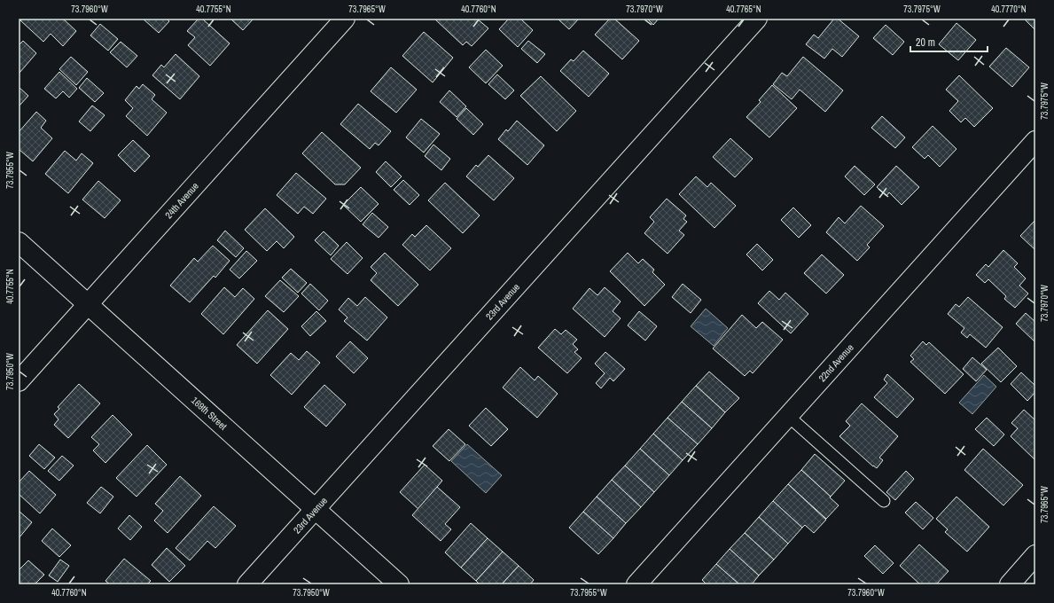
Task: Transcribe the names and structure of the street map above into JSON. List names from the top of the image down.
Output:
{
  "streets": {
    "street": [
      "24th Avenue",
      "23rd Avenue",
      "22nd Avenue",
      "169th Street"
    ]
  },
  "crossings": [
    ["24th Avenue", "169th Street"],
    ["23rd Avenue", "169th Street"]
  ],
  "scale_bar": "20 m",
  "coordinates": [
    "73.7960°W",
    "40.7755°N",
    "73.7965°W",
    "40.7760°N",
    "73.7970°W",
    "40.7765°N",
    "73.7975°W",
    "40.7770°N",
    "73.7955°W",
    "73.7950°W"
  ]
}
